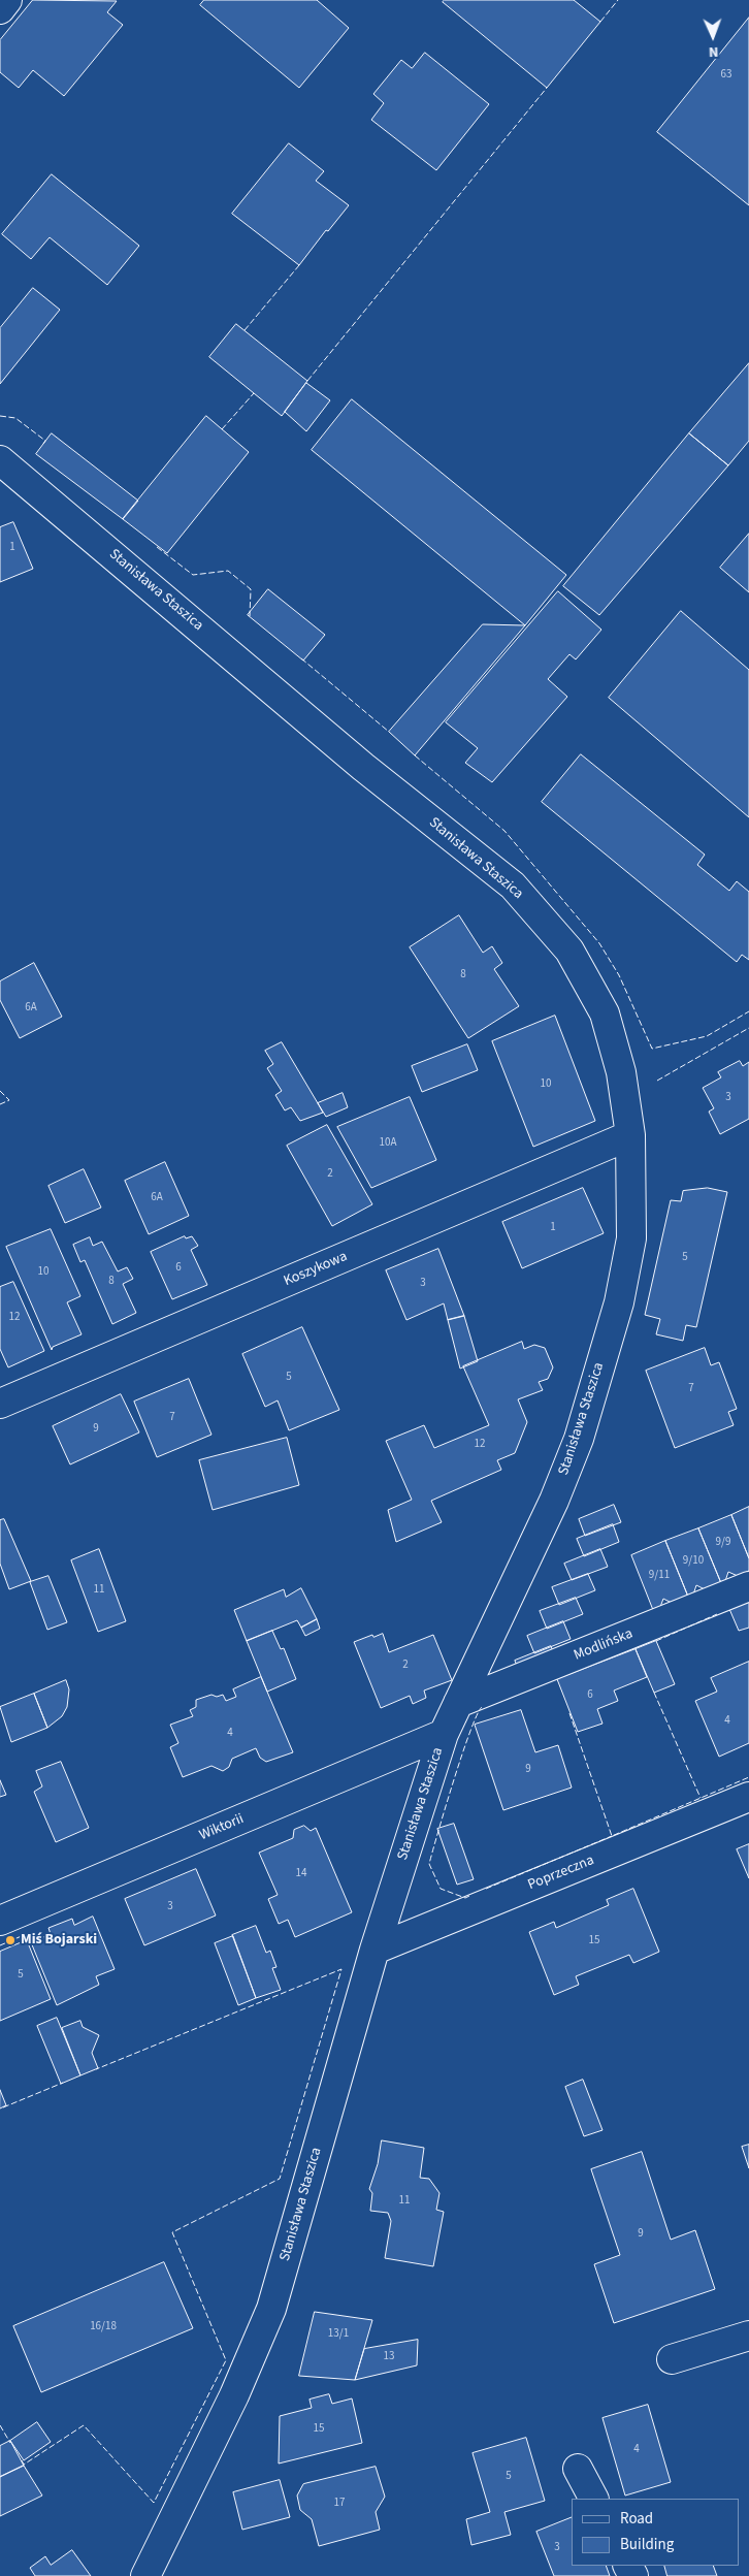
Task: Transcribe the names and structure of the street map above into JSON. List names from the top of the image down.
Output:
{
  "streets": {
    "street": [
      "Stanisława Staszica",
      "Koszykowa",
      "Modlińska",
      "Wiktorii",
      "Poprzeczna"
    ]
  },
  "crossings": [
    ["Stanisława Staszica", "Koszykowa"],
    ["Stanisława Staszica", "Modlińska"],
    ["Stanisława Staszica", "Wiktorii"],
    ["Stanisława Staszica", "Poprzeczna"]
  ],
  "places": ["Miś Bojarski"],
  "house_numbers": [
    "63",
    "1",
    "8",
    "6A",
    "10",
    "3",
    "10A",
    "2",
    "6A",
    "1",
    "5",
    "6",
    "10",
    "8",
    "3",
    "12",
    "5",
    "7",
    "7",
    "9",
    "12",
    "9/9",
    "9/10",
    "9/11",
    "11",
    "2",
    "6",
    "4",
    "4",
    "9",
    "14",
    "3",
    "15",
    "5",
    "11",
    "9",
    "16/18",
    "13/1",
    "13",
    "15",
    "4",
    "5",
    "17",
    "3"
  ],
  "legend": ["Road", "Building"],
  "north": "bottom"
}
